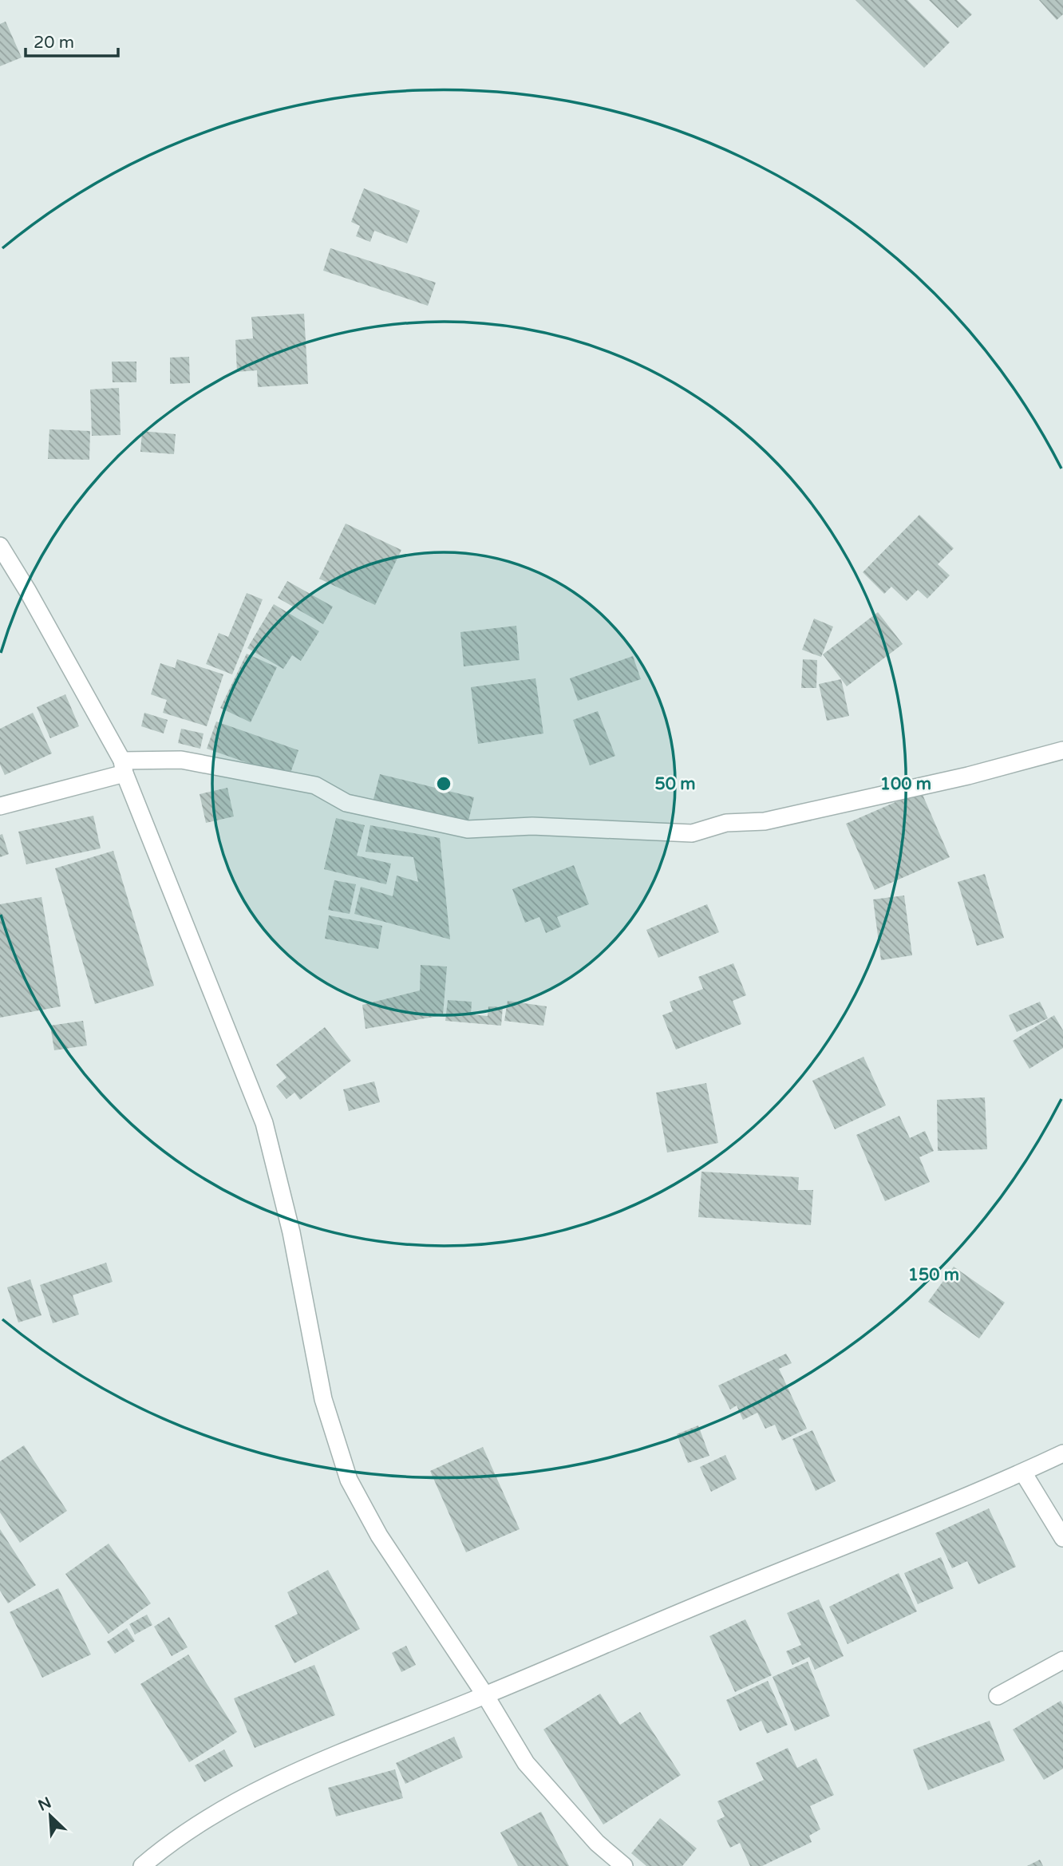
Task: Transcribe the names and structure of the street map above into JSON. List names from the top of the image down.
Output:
{
  "scale_bar": "20 m",
  "north": "top left",
  "rings": ["50 m", "100 m", "150 m"]
}
